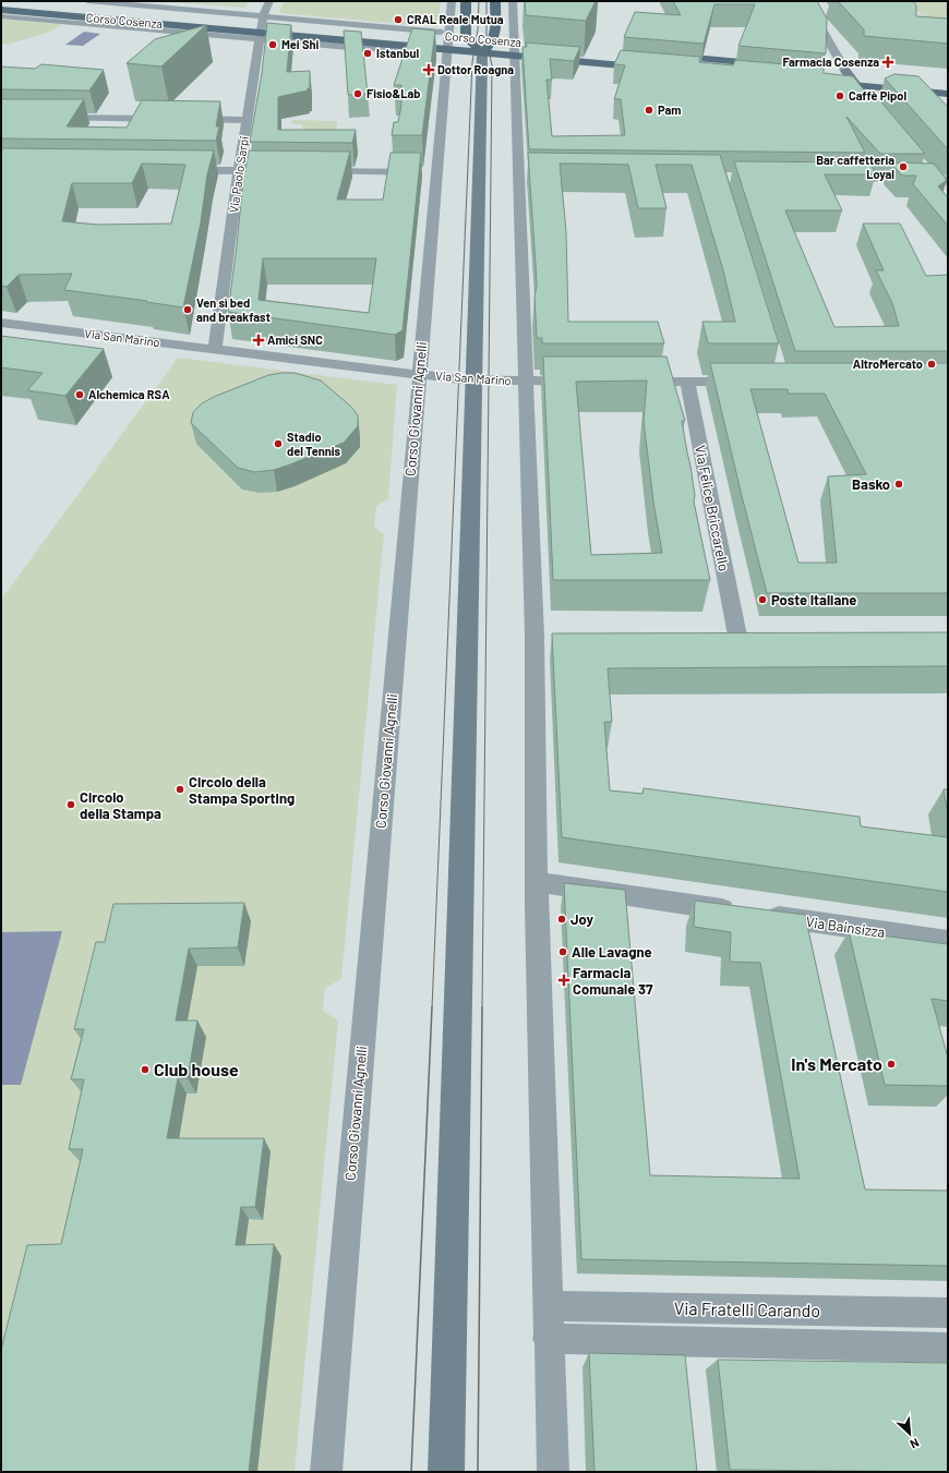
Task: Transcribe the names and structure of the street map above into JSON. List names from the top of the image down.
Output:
{
  "streets": {
    "main road": ["Corso Cosenza", "Corso Giovanni Agnelli"],
    "street": [
      "Via Paolo Sarpi",
      "Via San Marino",
      "Via Felice Briccarello",
      "Via Bainsizza",
      "Via Fratelli Carando"
    ]
  },
  "crossings": [
    ["Corso Cosenza", "Via Paolo Sarpi"],
    ["Corso Cosenza", "Corso Giovanni Agnelli"],
    ["Via Paolo Sarpi", "Via San Marino"],
    ["Via San Marino", "Corso Giovanni Agnelli"]
  ],
  "places": {
    "other": [
      "CRAL Reale Mutua",
      "Mei Shi",
      "Istanbul",
      "Fisio&Lab",
      "Caffè Pipol",
      "Pam",
      "Bar caffetteria Loyal",
      "Ven sì bed and breakfast",
      "AltroMercato",
      "Alchemica RSA",
      "Stadio del Tennis",
      "Basko",
      "Poste Italiane",
      "Circolo della Stampa Sporting",
      "Circolo della Stampa",
      "Joy",
      "Alle Lavagne",
      "In's Mercato",
      "Club house"
    ],
    "health": [
      "Farmacia Cosenza",
      "Dottor Roagna",
      "Amici SNC",
      "Farmacia Comunale 37"
    ]
  },
  "north": "bottom right"
}
